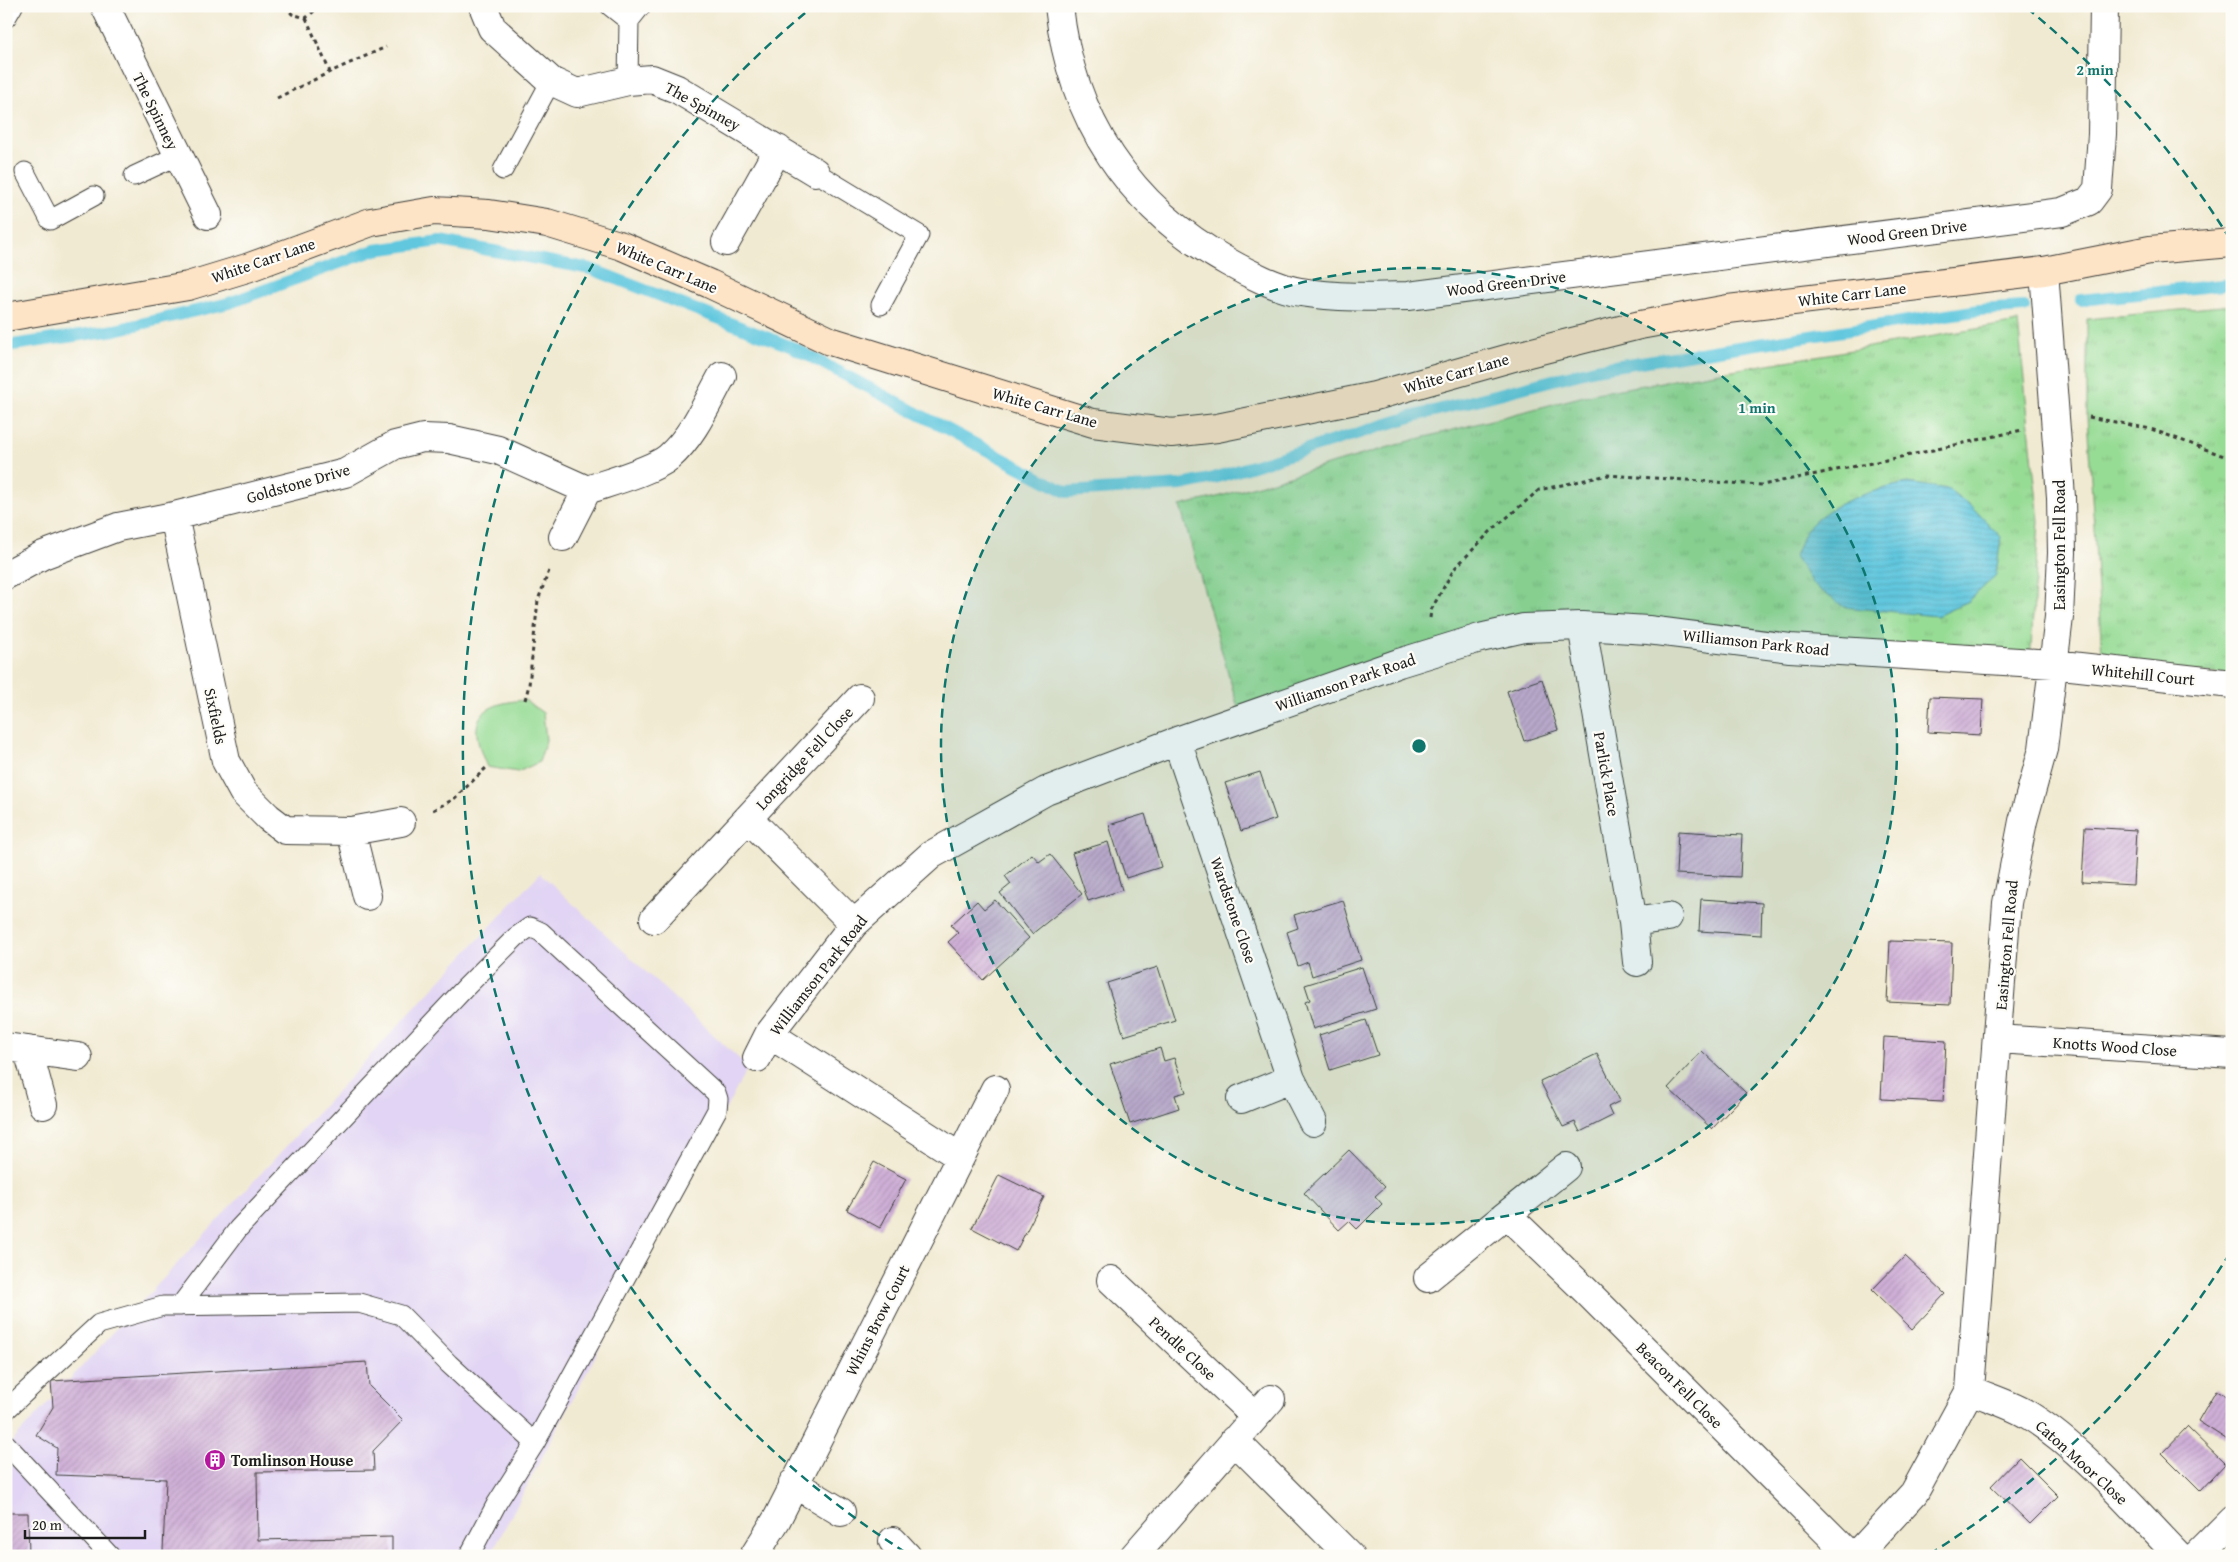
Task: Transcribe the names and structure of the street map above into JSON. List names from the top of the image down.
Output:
{
  "streets": {
    "street": [
      "The Spinney",
      "Wood Green Drive",
      "White Carr Lane",
      "Goldstone Drive",
      "Easington Fell Road",
      "Williamson Park Road",
      "Whitehill Court",
      "Sixfields",
      "Longridge Fell Close",
      "Parlick Place",
      "Wardstone Close",
      "Knotts Wood Close",
      "Whins Brow Court",
      "Pendle Close",
      "Beacon Fell Close",
      "Caton Moor Close"
    ]
  },
  "crossings": [
    ["White Carr Lane", "Easington Fell Road"],
    ["Goldstone Drive", "Sixfields"],
    ["Easington Fell Road", "Williamson Park Road"],
    ["Easington Fell Road", "Whitehill Court"],
    ["Easington Fell Road", "Knotts Wood Close"],
    ["Easington Fell Road", "Caton Moor Close"],
    ["Williamson Park Road", "Whitehill Court"],
    ["Williamson Park Road", "Longridge Fell Close"],
    ["Williamson Park Road", "Parlick Place"],
    ["Williamson Park Road", "Wardstone Close"]
  ],
  "places": {
    "building": ["Tomlinson House"]
  },
  "scale_bar": "20 m",
  "rings": ["2 min", "1 min"]
}
